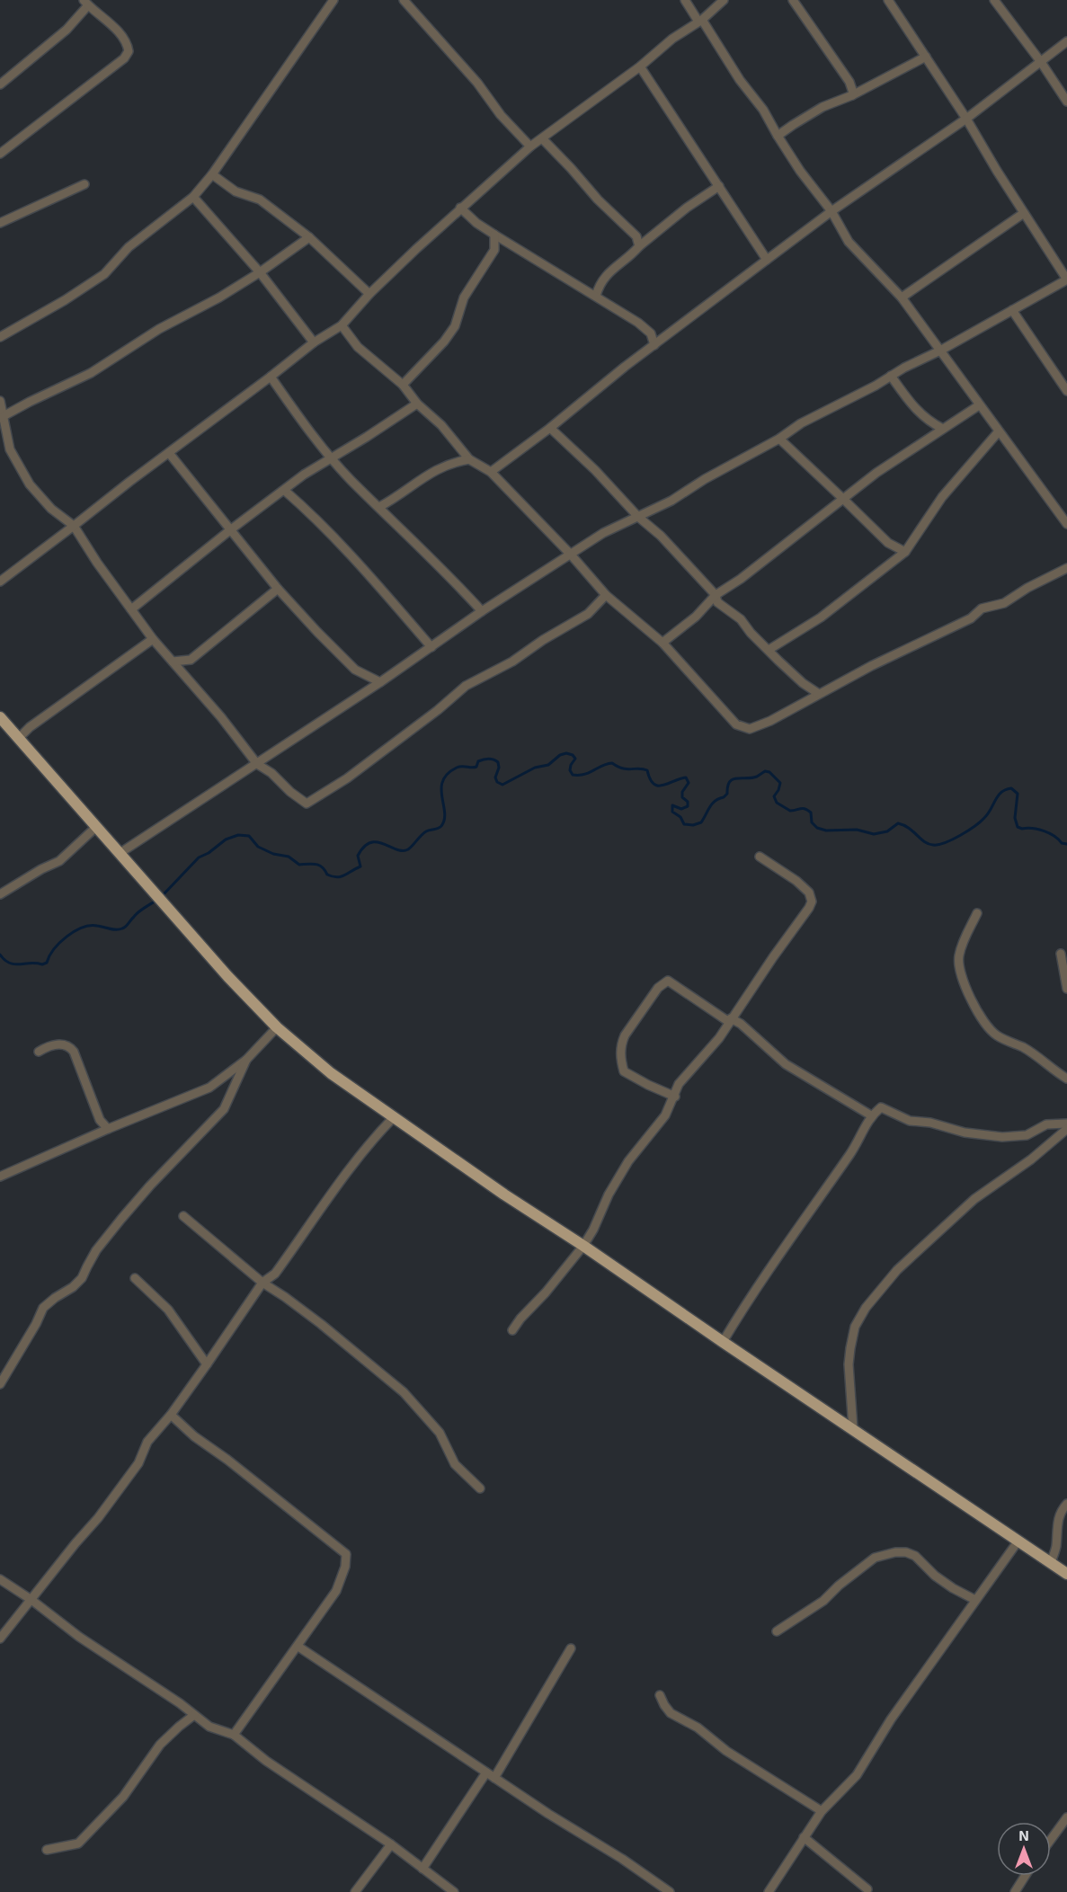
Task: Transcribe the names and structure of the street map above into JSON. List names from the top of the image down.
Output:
{
  "north": "top"
}
